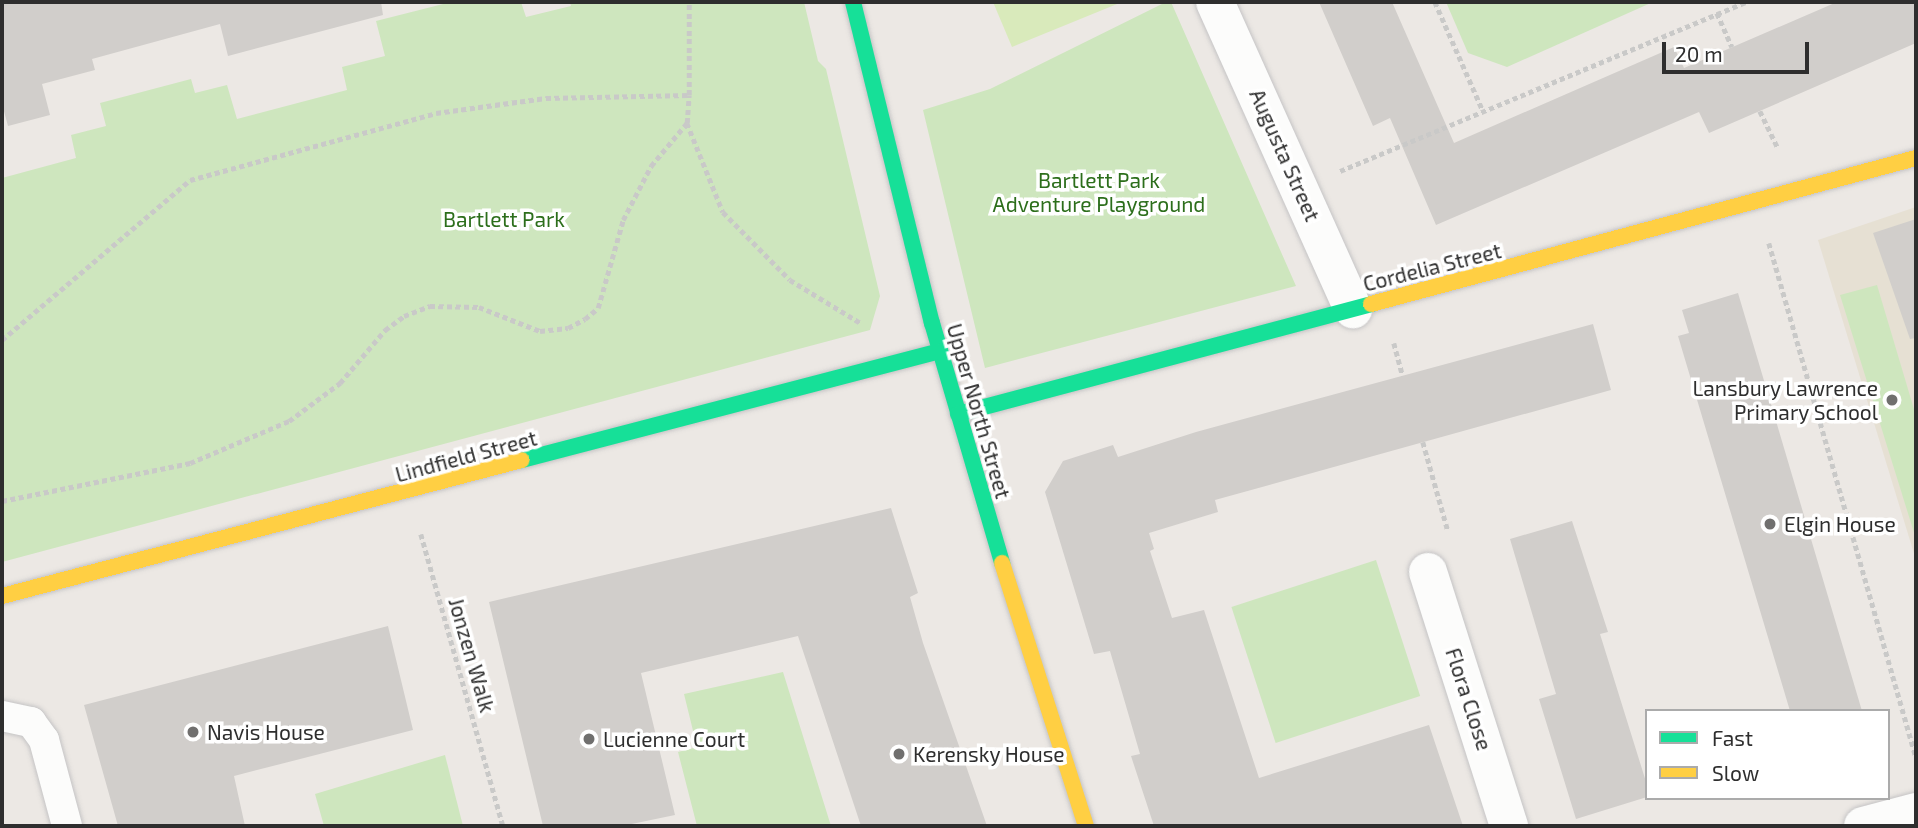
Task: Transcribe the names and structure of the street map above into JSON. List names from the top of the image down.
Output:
{
  "streets": {
    "street": [
      "Augusta Street",
      "Cordelia Street",
      "Upper North Street",
      "Lindfield Street",
      "Flora Close"
    ],
    "path": ["Jonzen Walk"]
  },
  "crossings": [
    ["Augusta Street", "Cordelia Street"],
    ["Cordelia Street", "Upper North Street"],
    ["Upper North Street", "Lindfield Street"],
    ["Lindfield Street", "Jonzen Walk"]
  ],
  "parks": ["Bartlett Park Adventure Playground", "Bartlett Park"],
  "places": [
    "Lansbury Lawrence Primary School",
    "Elgin House",
    "Navis House",
    "Lucienne Court",
    "Kerensky House"
  ],
  "legend": ["Fast", "Slow"],
  "scale_bar": "20 m"
}
